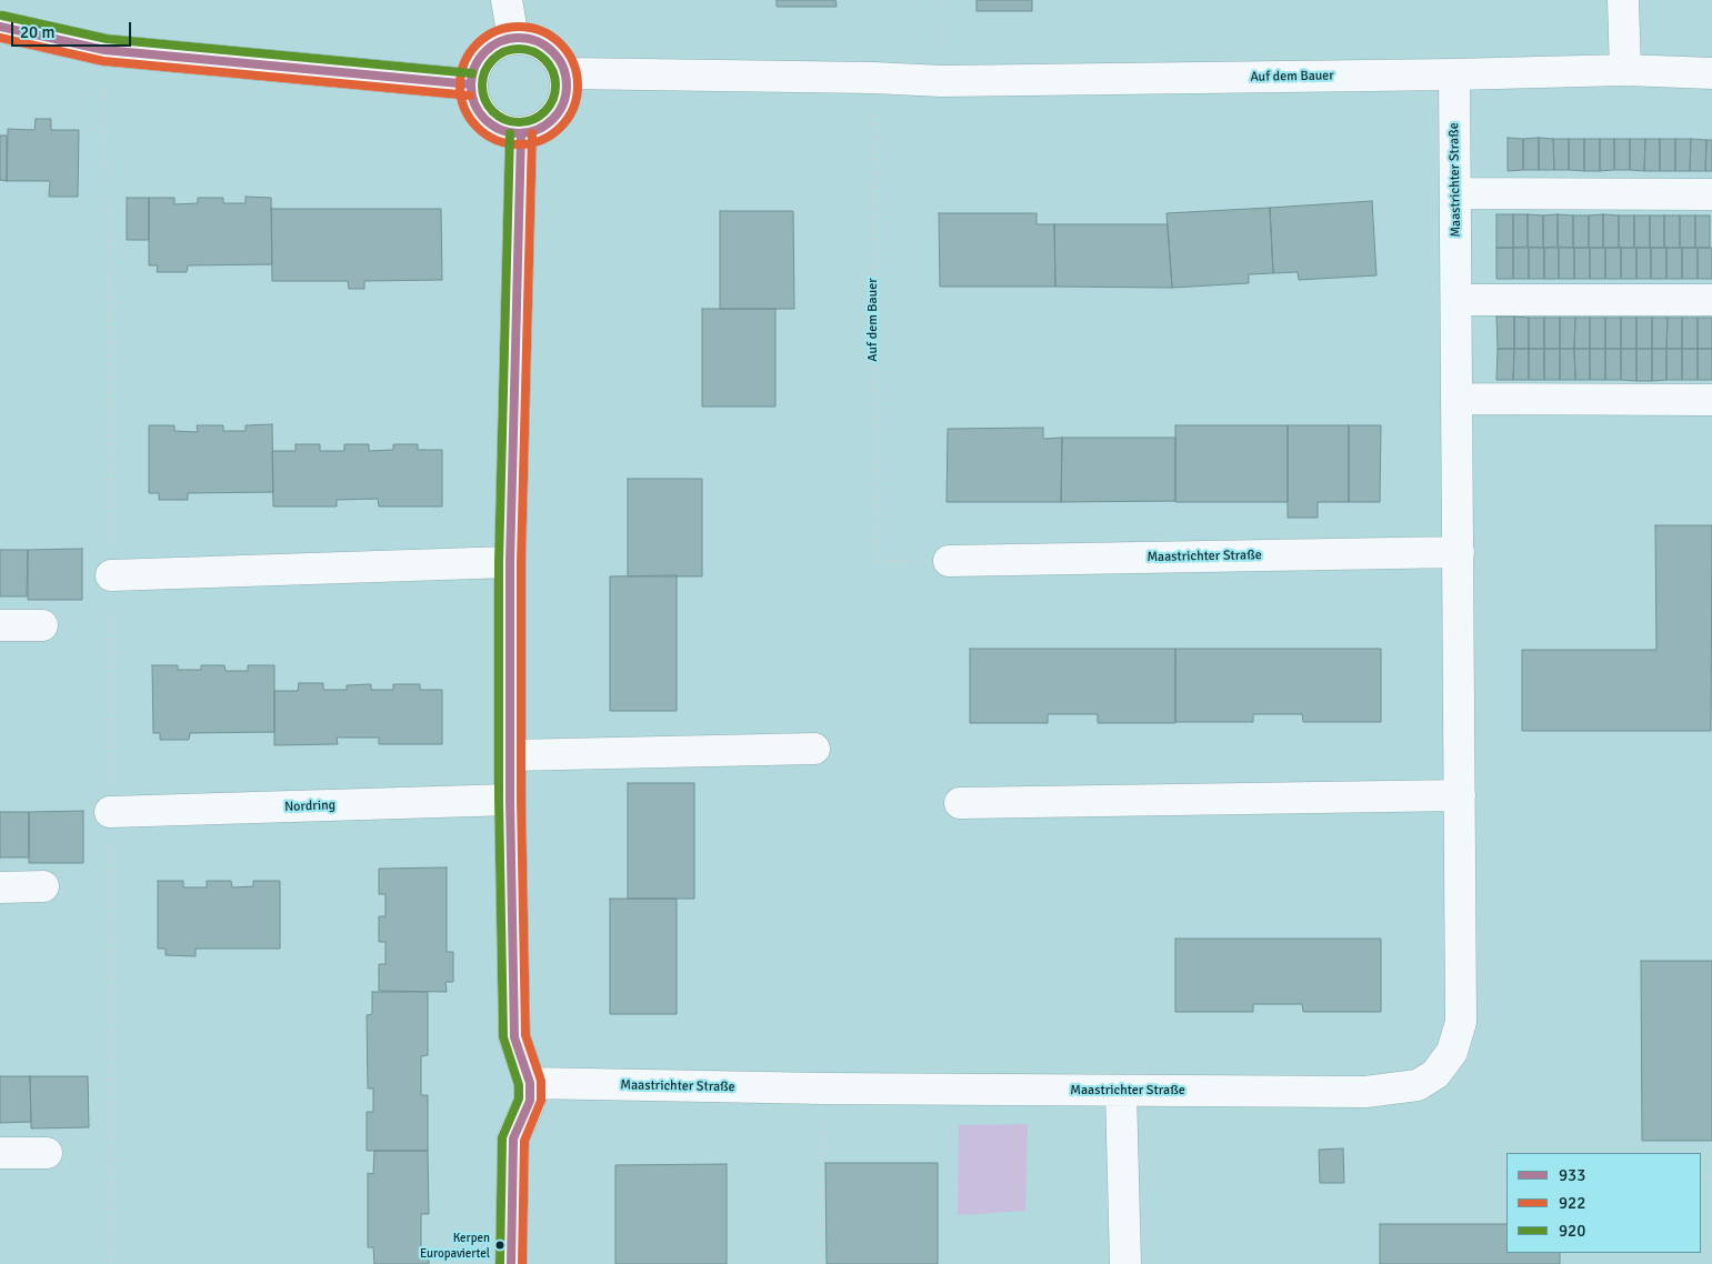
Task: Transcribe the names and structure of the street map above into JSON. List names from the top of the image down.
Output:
{
  "streets": {
    "street": ["Auf dem Bauer", "Maastrichter Straße", "Nordring"]
  },
  "crossings": [
    ["Auf dem Bauer", "Maastrichter Straße"]
  ],
  "places": ["Kerpen Europaviertel"],
  "lines": ["transit line 920", "transit line 933", "transit line 922"],
  "legend": ["933", "922", "920"],
  "scale_bar": "20 m"
}
